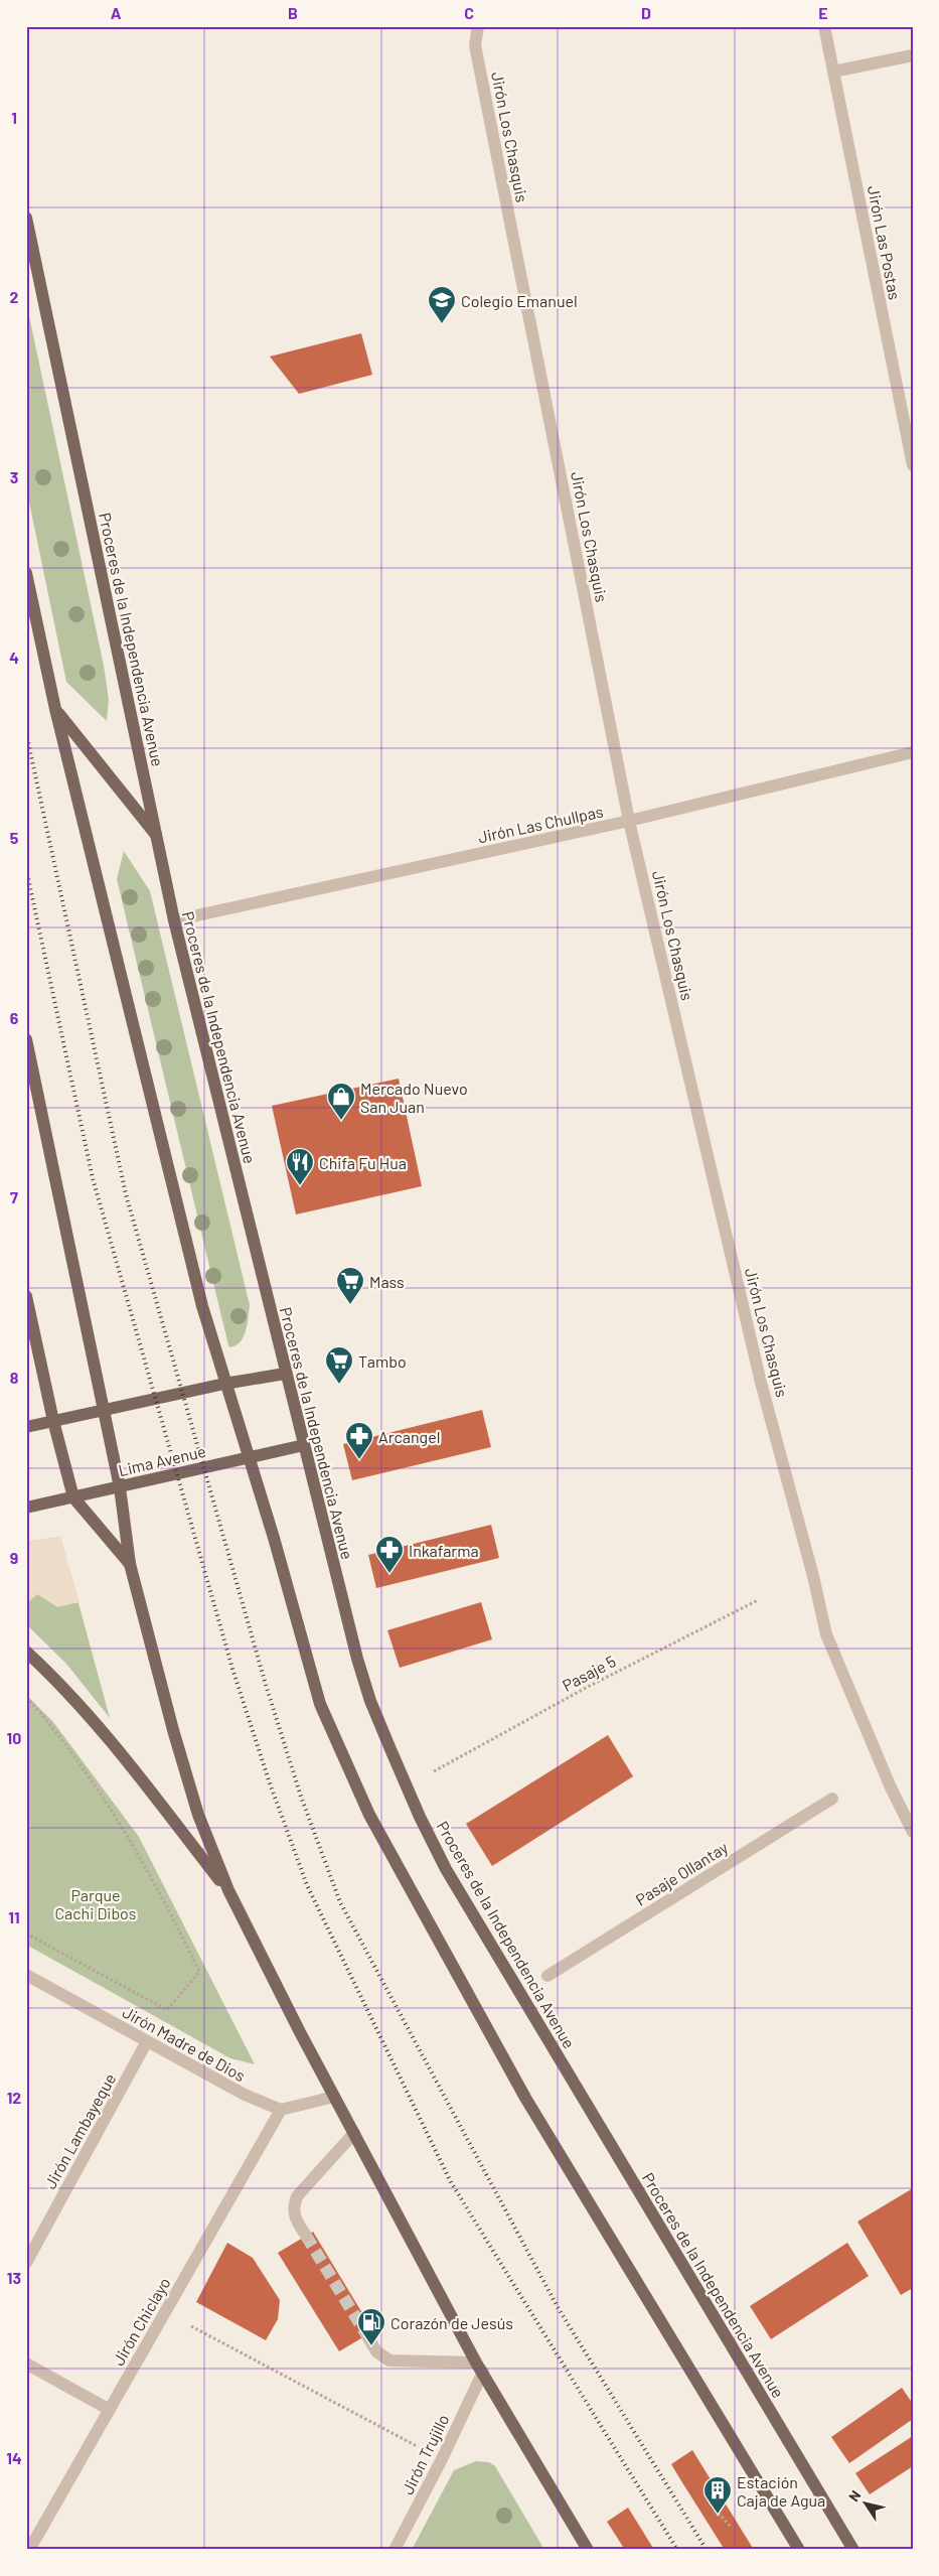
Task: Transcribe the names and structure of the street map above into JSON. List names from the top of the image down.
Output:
{
  "streets": {
    "main road": ["Proceres de la Independencia Avenue", "Lima Avenue"],
    "street": [
      "Jirón Los Chasquis",
      "Jirón Las Postas",
      "Jirón Las Chullpas",
      "Pasaje Ollantay",
      "Jirón Madre de Dios",
      "Jirón Lambayeque",
      "Jirón Chiclayo",
      "Jirón Trujillo"
    ],
    "path": ["Pasaje 5"]
  },
  "crossings": [
    ["Jirón Los Chasquis", "Jirón Las Chullpas"],
    ["Proceres de la Independencia Avenue", "Jirón Las Chullpas"],
    ["Proceres de la Independencia Avenue", "Lima Avenue"],
    ["Jirón Madre de Dios", "Jirón Lambayeque"],
    ["Jirón Madre de Dios", "Jirón Chiclayo"]
  ],
  "parks": ["Parque Cachi Dibos"],
  "places": {
    "school or university": ["Colegio Emanuel"],
    "shop": ["Mercado Nuevo San Juan"],
    "restaurant": ["Chifa Fu Hua"],
    "supermarket": ["Mass", "Tambo"],
    "pharmacy": ["Arcangel", "Inkafarma"],
    "fuel station": ["Corazón de Jesús"],
    "building": ["Estación Caja de Agua"]
  },
  "north": "top left",
  "grid": {
    "columns": [
      "A",
      "B",
      "C",
      "D",
      "E"
    ],
    "rows": [
      "1",
      "2",
      "3",
      "4",
      "5",
      "6",
      "7",
      "8",
      "9",
      "10",
      "11",
      "12",
      "13",
      "14"
    ]
  }
}
